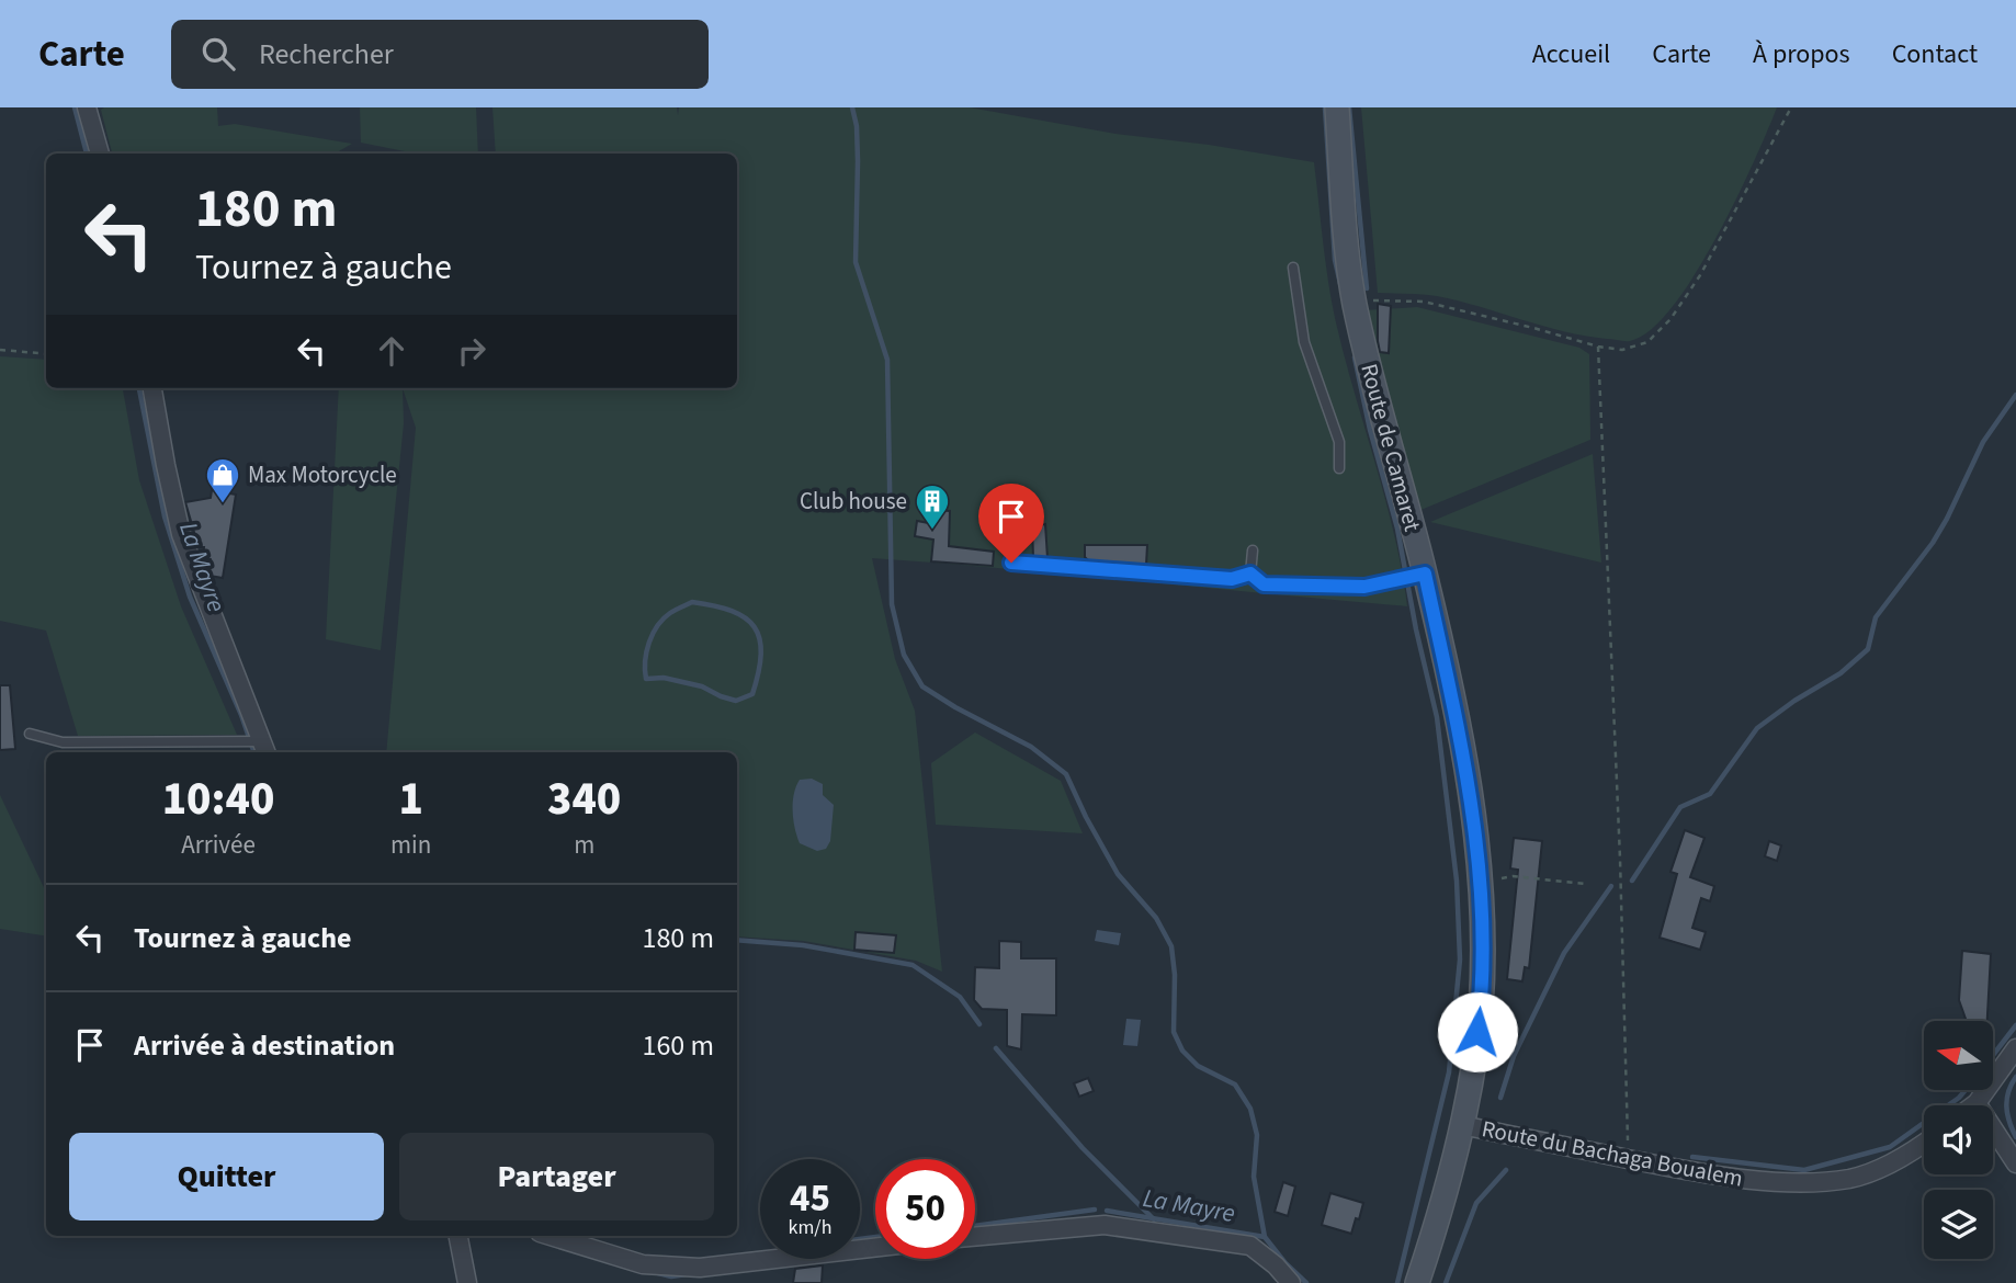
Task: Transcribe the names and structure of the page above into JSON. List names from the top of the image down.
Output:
{
  "streets": {
    "main road": ["Route de Camaret"],
    "street": ["Route du Bachaga Boualem"]
  },
  "crossings": [
    ["Route de Camaret", "Route du Bachaga Boualem"]
  ],
  "water": ["La Mayre"],
  "places": {
    "shop": ["Max Motorcycle"],
    "building": ["Club house"]
  },
  "north": "left",
  "page": {
    "header": "Carte",
    "search": "Rechercher",
    "nav": [
      "Accueil",
      "Carte",
      "À propos",
      "Contact"
    ],
    "turn": ["180 m", "Tournez à gauche"],
    "eta": [
      "10:40",
      "Arrivée",
      "1",
      "min",
      "340",
      "m"
    ],
    "list": [
      {
        "name": "Tournez à gauche",
        "value": "180 m"
      },
      {
        "name": "Arrivée à destination",
        "value": "160 m"
      }
    ],
    "buttons": ["Quitter", "Partager"],
    "speed": "45 km/h",
    "limit": "50"
  }
}
